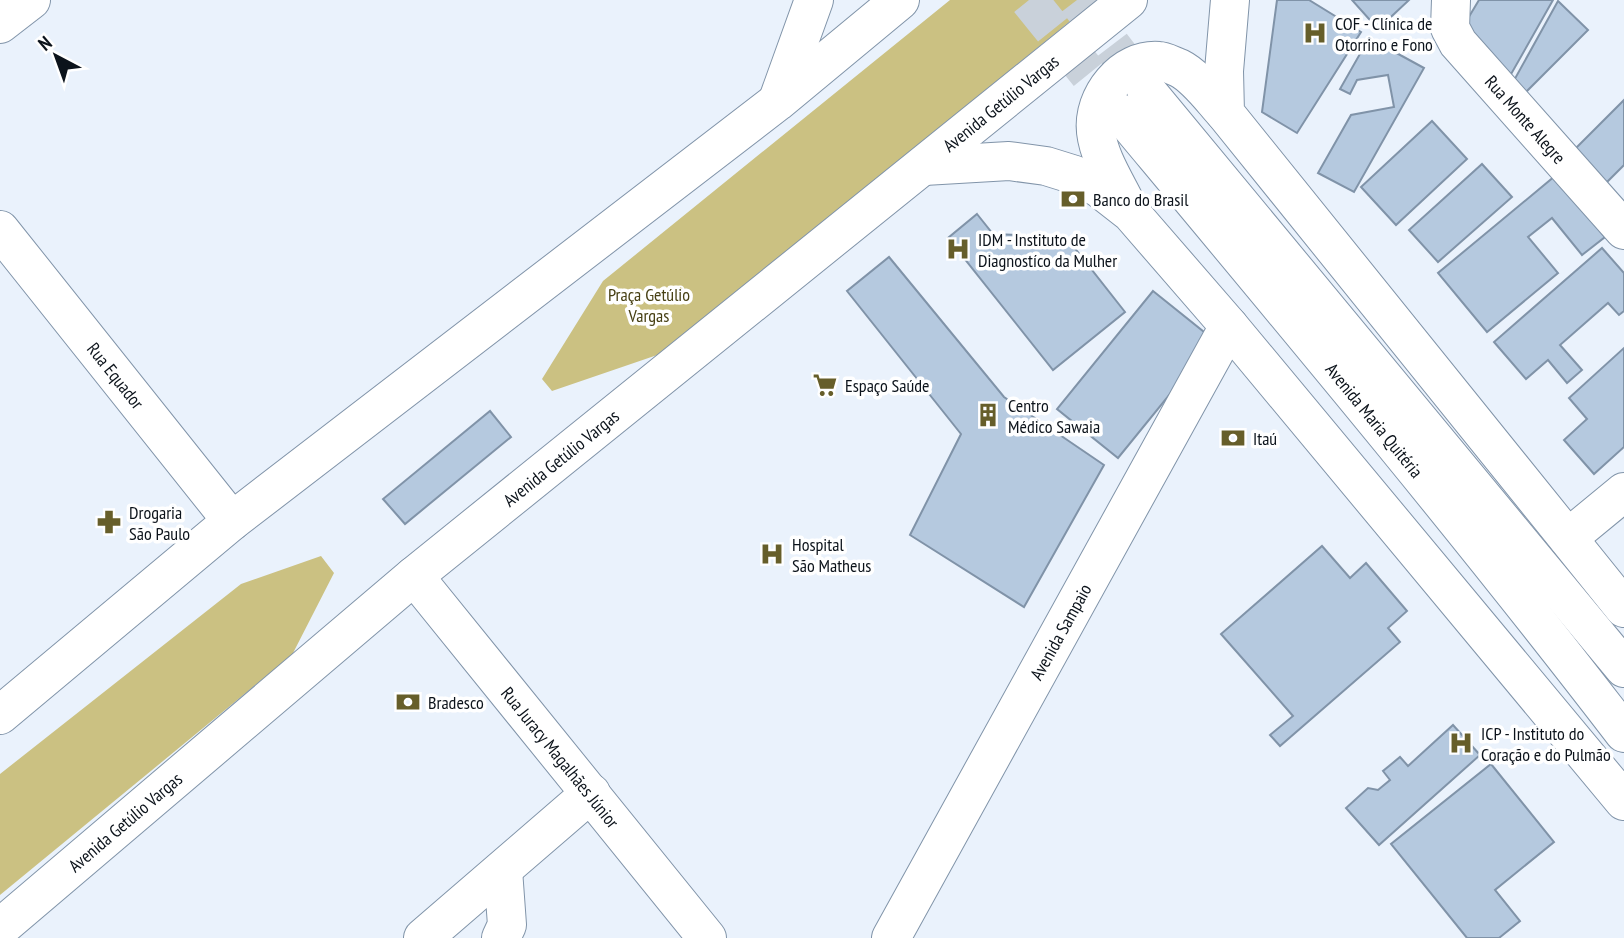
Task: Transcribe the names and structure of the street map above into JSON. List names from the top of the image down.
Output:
{
  "streets": {
    "main road": [
      "Avenida Getúlio Vargas",
      "Rua Monte Alegre",
      "Rua Equador",
      "Avenida Maria Quitéria",
      "Avenida Sampaio",
      "Rua Juracy Magalhães Júnior"
    ]
  },
  "crossings": [
    ["Avenida Getúlio Vargas", "Rua Juracy Magalhães Júnior"]
  ],
  "parks": ["Praça Getúlio Vargas"],
  "places": {
    "hospital": [
      "COF - Clínica de Otorrino e Fono",
      "IDM - Instituto de Diagnostíco da Mulher",
      "Hospital São Matheus",
      "ICP - Instituto do Coração e do Pulmão"
    ],
    "bank": ["Banco do Brasil", "Itaú", "Bradesco"],
    "supermarket": ["Espaço Saúde"],
    "building": ["Centro Médico Sawaia"],
    "pharmacy": ["Drogaria São Paulo"]
  },
  "north": "top left"
}
